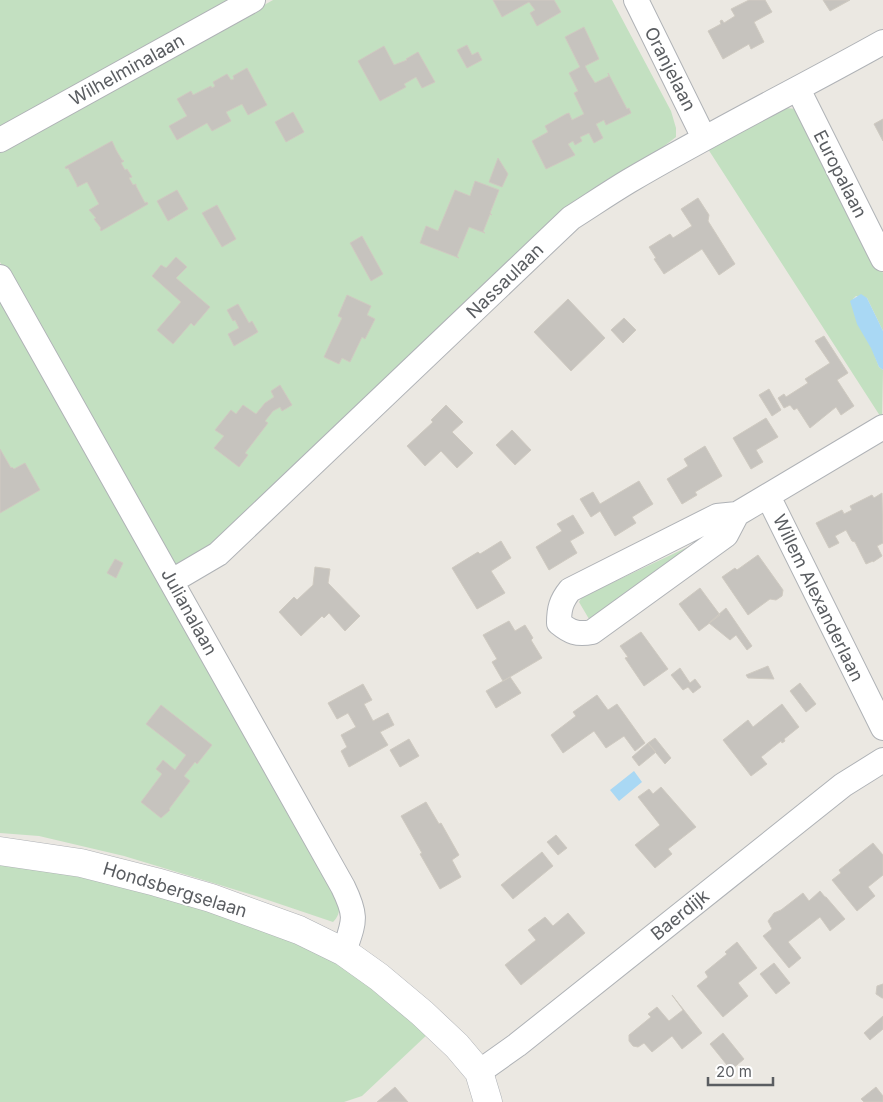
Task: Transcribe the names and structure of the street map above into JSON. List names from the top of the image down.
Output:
{
  "streets": {
    "street": [
      "Oranjelaan",
      "Wilhelminalaan",
      "Europalaan",
      "Nassaulaan",
      "Willem Alexanderlaan",
      "Julianalaan",
      "Hondsbergselaan",
      "Baerdijk"
    ]
  },
  "crossings": [
    ["Oranjelaan", "Nassaulaan"],
    ["Europalaan", "Nassaulaan"],
    ["Nassaulaan", "Julianalaan"],
    ["Julianalaan", "Hondsbergselaan"],
    ["Hondsbergselaan", "Baerdijk"]
  ],
  "scale_bar": "20 m"
}
